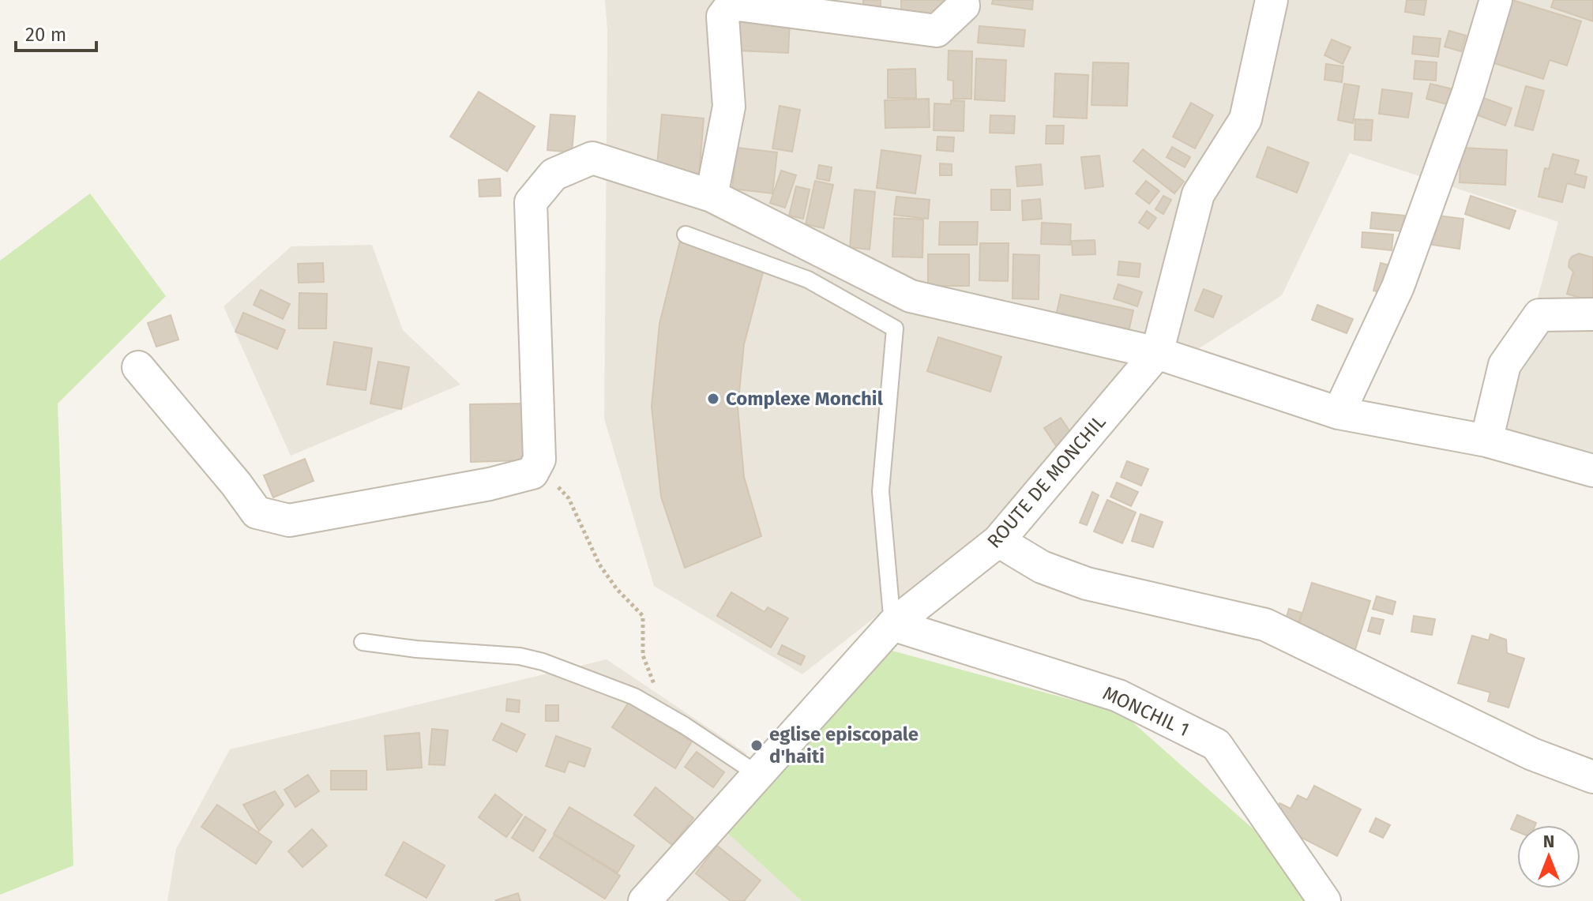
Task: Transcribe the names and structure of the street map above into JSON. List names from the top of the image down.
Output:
{
  "streets": {
    "street": ["ROUTE DE MONCHIL", "MONCHIL 1"]
  },
  "crossings": [
    ["ROUTE DE MONCHIL", "MONCHIL 1"]
  ],
  "places": ["Complexe Monchil", "eglise episcopale d'haiti"],
  "scale_bar": "20 m",
  "north": "top"
}
